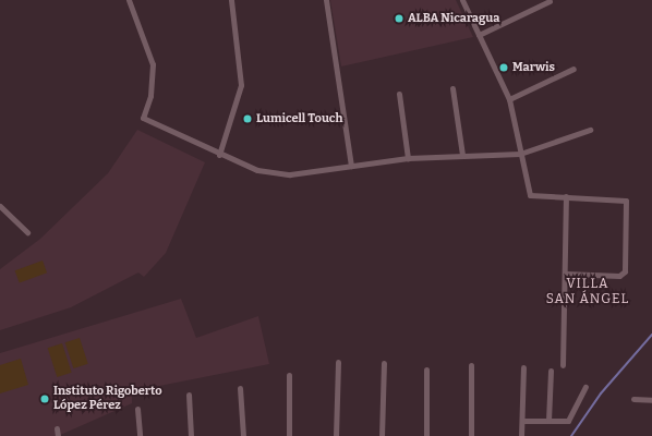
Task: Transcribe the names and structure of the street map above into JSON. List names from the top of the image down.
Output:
{
  "districts": ["VILLA SAN ÁNGEL"],
  "places": [
    "ALBA Nicaragua",
    "Marwis",
    "Lumicell Touch",
    "Instituto Rigoberto López Pérez"
  ]
}
